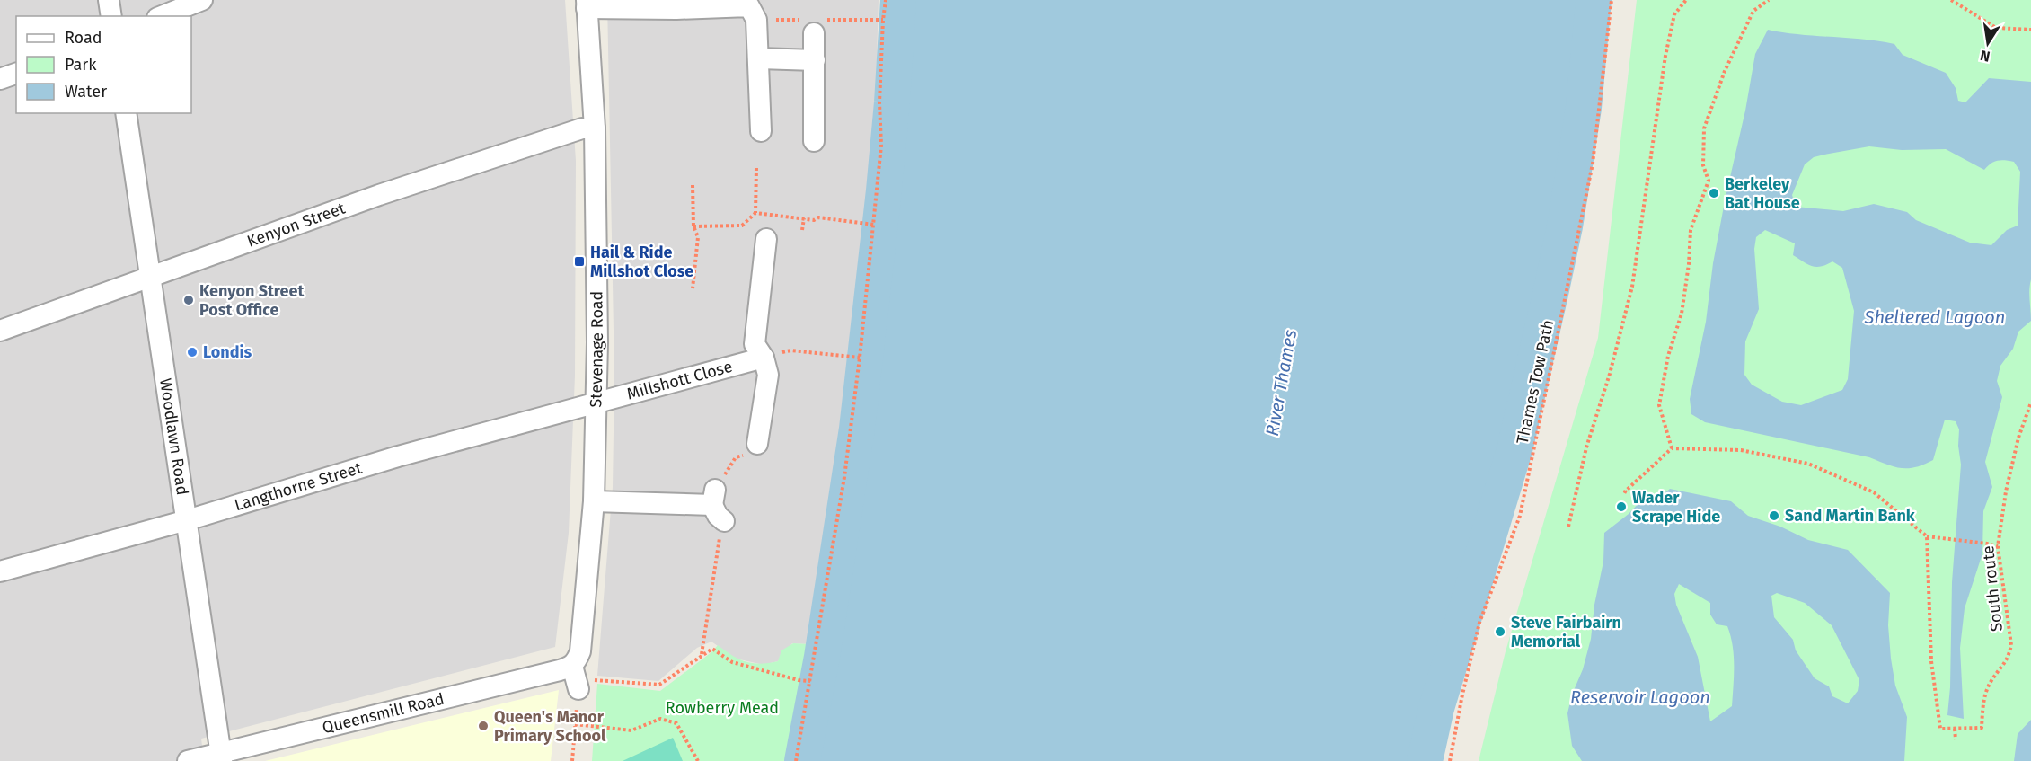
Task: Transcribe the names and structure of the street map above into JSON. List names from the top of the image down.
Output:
{
  "streets": {
    "street": [
      "Kenyon Street",
      "Stevenage Road",
      "Millshott Close",
      "Woodlawn Road",
      "Langthorne Street",
      "Queensmill Road"
    ],
    "path": ["Thames Tow Path", "South route"]
  },
  "crossings": [
    ["Kenyon Street", "Stevenage Road"],
    ["Kenyon Street", "Woodlawn Road"],
    ["Stevenage Road", "Millshott Close"],
    ["Stevenage Road", "Langthorne Street"],
    ["Stevenage Road", "Queensmill Road"],
    ["Millshott Close", "Langthorne Street"],
    ["Woodlawn Road", "Langthorne Street"],
    ["Woodlawn Road", "Queensmill Road"]
  ],
  "water": ["Sheltered Lagoon", "River Thames", "Reservoir Lagoon"],
  "parks": ["Rowberry Mead"],
  "places": {
    "other": [
      "Berkeley Bat House",
      "Kenyon Street Post Office",
      "Londis",
      "Wader Scrape Hide",
      "Sand Martin Bank",
      "Steve Fairbairn Memorial",
      "Queen's Manor Primary School"
    ],
    "transit": ["Hail & Ride Millshot Close"]
  },
  "legend": ["Road", "Park", "Water"],
  "north": "bottom"
}
